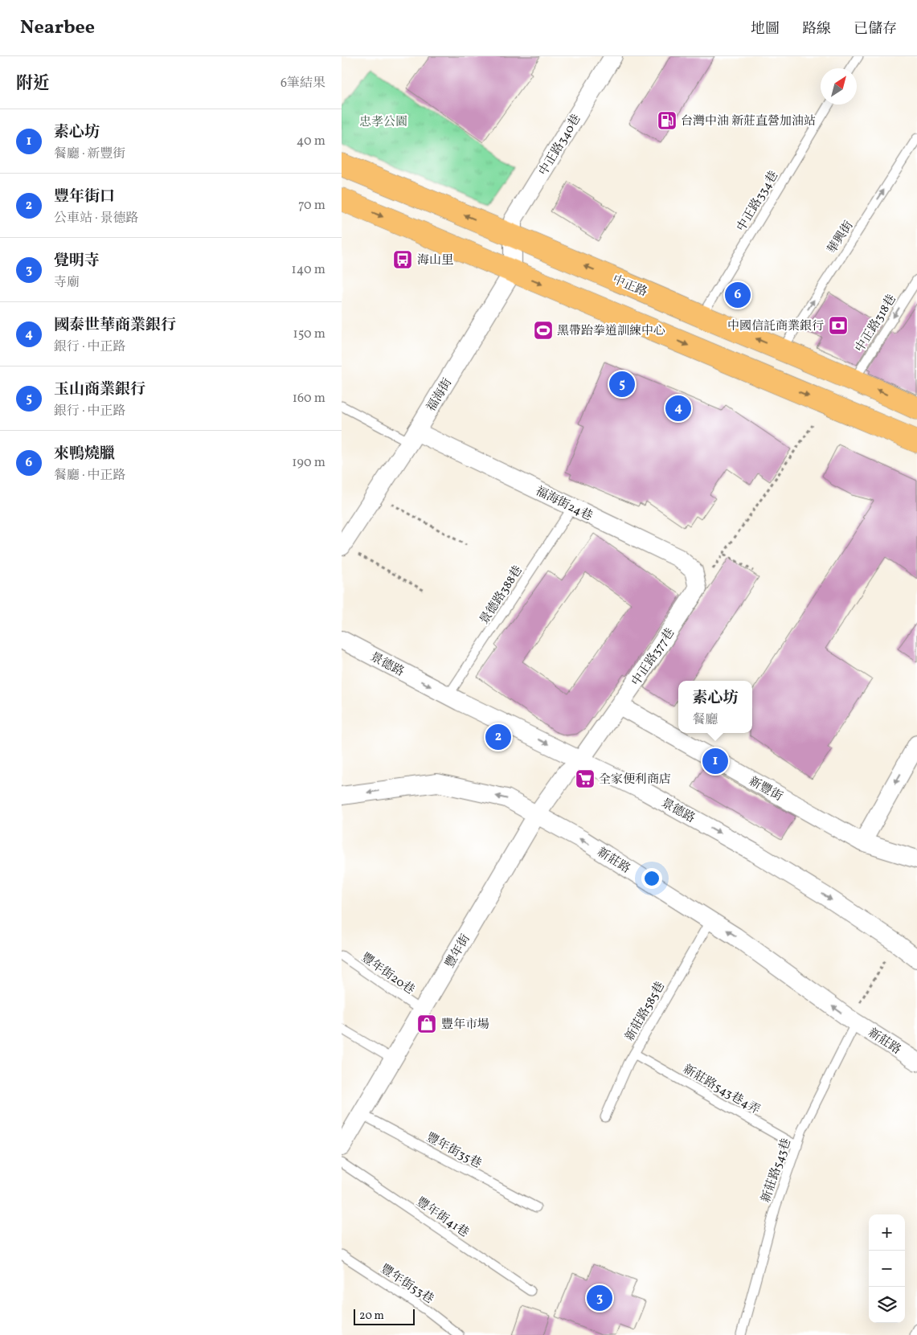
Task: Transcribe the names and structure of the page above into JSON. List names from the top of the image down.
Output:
{
  "streets": {
    "main road": ["中正路"],
    "street": [
      "中正路340巷",
      "福海街",
      "福海街24巷",
      "中正路377巷",
      "景德路",
      "新豐街",
      "新莊路",
      "豐年街"
    ],
    "lane": [
      "中正路334巷",
      "華興街",
      "中正路318巷",
      "景德路388巷",
      "豐年街20巷",
      "新莊路585巷",
      "新莊路543巷4弄",
      "豐年街35巷",
      "新莊路543巷",
      "豐年街41巷",
      "豐年街53巷"
    ]
  },
  "crossings": [
    ["中正路340巷", "中正路"],
    ["中正路334巷", "中正路"],
    ["華興街", "中正路"],
    ["中正路", "中正路318巷"],
    ["福海街", "福海街24巷"],
    ["福海街24巷", "景德路388巷"],
    ["福海街24巷", "中正路377巷"],
    ["景德路388巷", "景德路"],
    ["中正路377巷", "景德路"],
    ["中正路377巷", "新豐街"],
    ["中正路377巷", "豐年街"],
    ["景德路", "豐年街"],
    ["新莊路", "豐年街"],
    ["新莊路", "新莊路585巷"],
    ["新莊路", "新莊路543巷"],
    ["豐年街", "豐年街20巷"],
    ["豐年街", "豐年街35巷"],
    ["新莊路585巷", "新莊路543巷4弄"],
    ["新莊路543巷4弄", "新莊路543巷"]
  ],
  "one_way": [
    "華興街",
    "中正路318巷",
    "景德路",
    "新莊路"
  ],
  "parks": ["忠孝公園"],
  "places": {
    "fuel station": ["台灣中油 新莊直營加油站"],
    "bus stop": ["海山里"],
    "bank": ["中國信託商業銀行"],
    "sports": ["黑帶跆拳道訓練中心"],
    "supermarket": ["全家便利商店"],
    "shop": ["豐年市場"]
  },
  "scale_bar": "20 m",
  "north": "top right",
  "page": {
    "header": "Nearbee",
    "nav": ["地圖", "路線", "已儲存"],
    "heading": ["附近", "6筆結果"],
    "list": [
      {
        "mark": "1",
        "name": "素心坊",
        "note": "餐廳 · 新豐街",
        "value": "40 m"
      },
      {
        "mark": "2",
        "name": "豐年街口",
        "note": "公車站 · 景德路",
        "value": "70 m"
      },
      {
        "mark": "3",
        "name": "覺明寺",
        "note": "寺廟",
        "value": "140 m"
      },
      {
        "mark": "4",
        "name": "國泰世華商業銀行",
        "note": "銀行 · 中正路",
        "value": "150 m"
      },
      {
        "mark": "5",
        "name": "玉山商業銀行",
        "note": "銀行 · 中正路",
        "value": "160 m"
      },
      {
        "mark": "6",
        "name": "來鴨燒臘",
        "note": "餐廳 · 中正路",
        "value": "190 m"
      }
    ],
    "pins": [
      "6",
      "5",
      "4",
      "2",
      "1",
      "3"
    ],
    "popup": ["素心坊", "餐廳"],
    "map_buttons": ["+", "−"],
    "scale": "20 m"
  }
}
